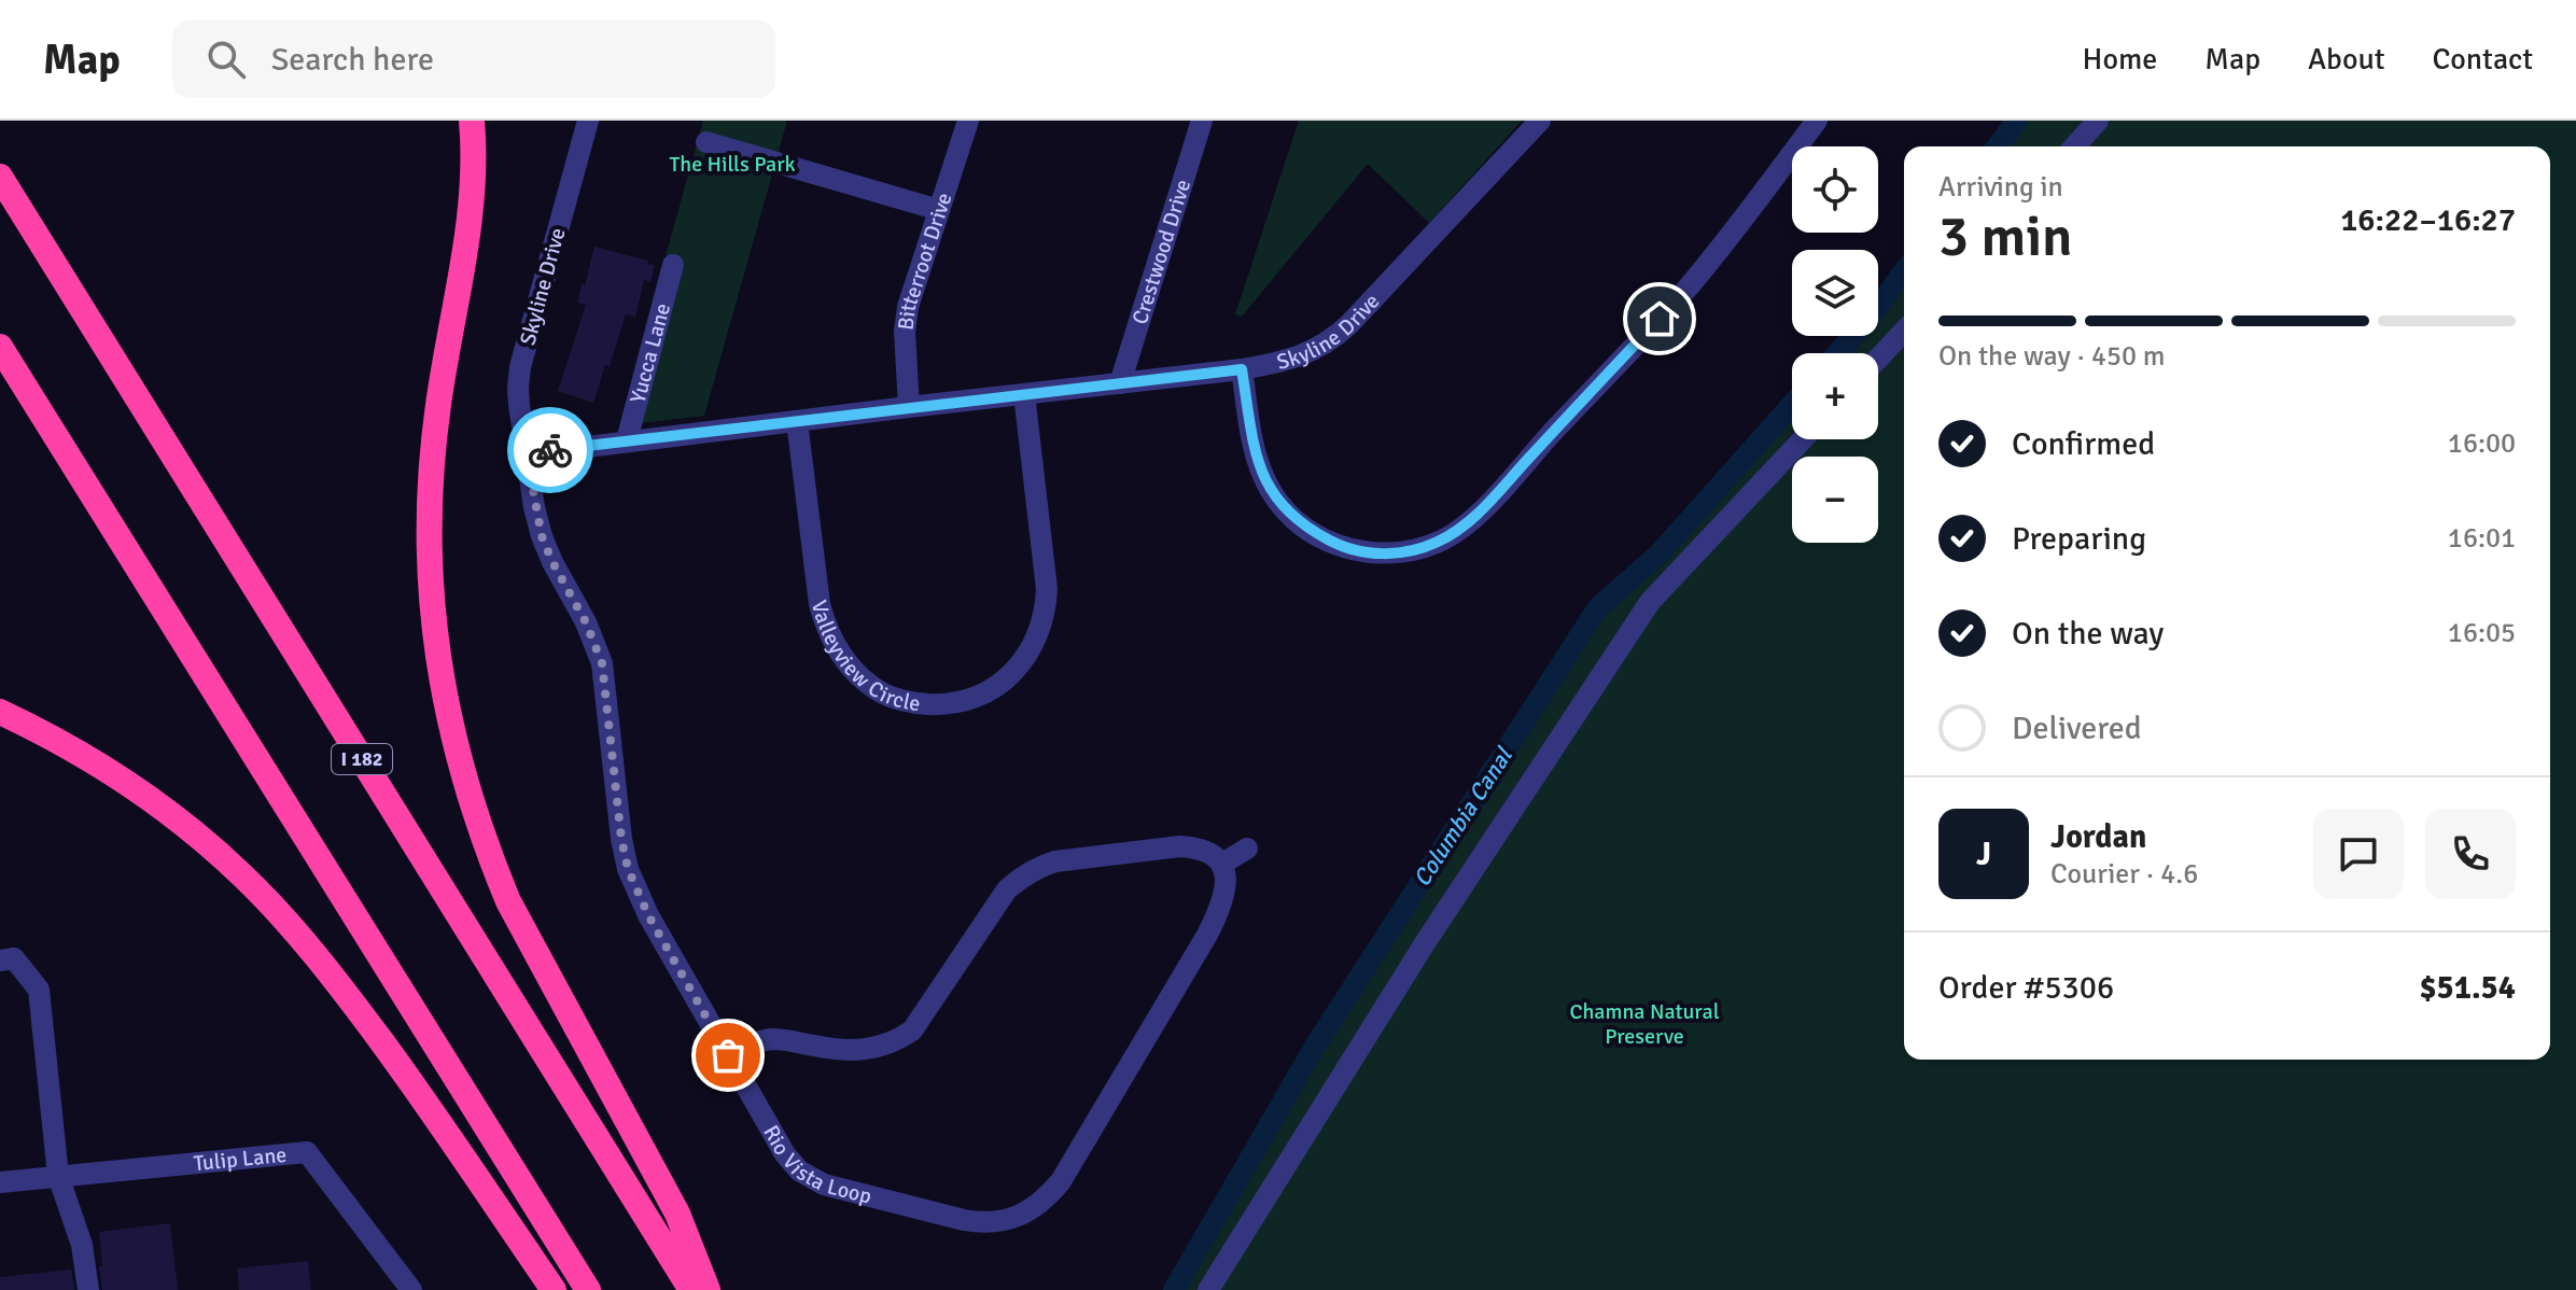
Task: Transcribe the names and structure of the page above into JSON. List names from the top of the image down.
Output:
{
  "streets": {
    "highway": ["I 182"],
    "street": [
      "Crestwood Drive",
      "Bitterroot Drive",
      "Skyline Drive",
      "Yucca Lane",
      "Valleyview Circle",
      "Rio Vista Loop",
      "Tulip Lane"
    ]
  },
  "crossings": [
    ["Crestwood Drive", "Skyline Drive"],
    ["Bitterroot Drive", "Skyline Drive"],
    ["Skyline Drive", "Yucca Lane"],
    ["Skyline Drive", "Valleyview Circle"],
    ["Skyline Drive", "Rio Vista Loop"]
  ],
  "water": ["Columbia Canal"],
  "parks": ["The Hills Park", "Chamna Natural Preserve"],
  "page": {
    "header": "Map",
    "search": "Search here",
    "nav": [
      "Home",
      "Map",
      "About",
      "Contact"
    ],
    "map_buttons": ["+", "−"],
    "heading": ["3 min", "Arriving in", "16:22–16:27"],
    "panel": [
      "Jordan",
      "Courier · 4.6",
      "Order #5306",
      "$51.54"
    ],
    "bar": "On the way · 450 m",
    "list": [
      ["Confirmed", "16:00"],
      ["Preparing", "16:01"],
      ["On the way", "16:05"],
      "Delivered"
    ],
    "round": "J"
  }
}
